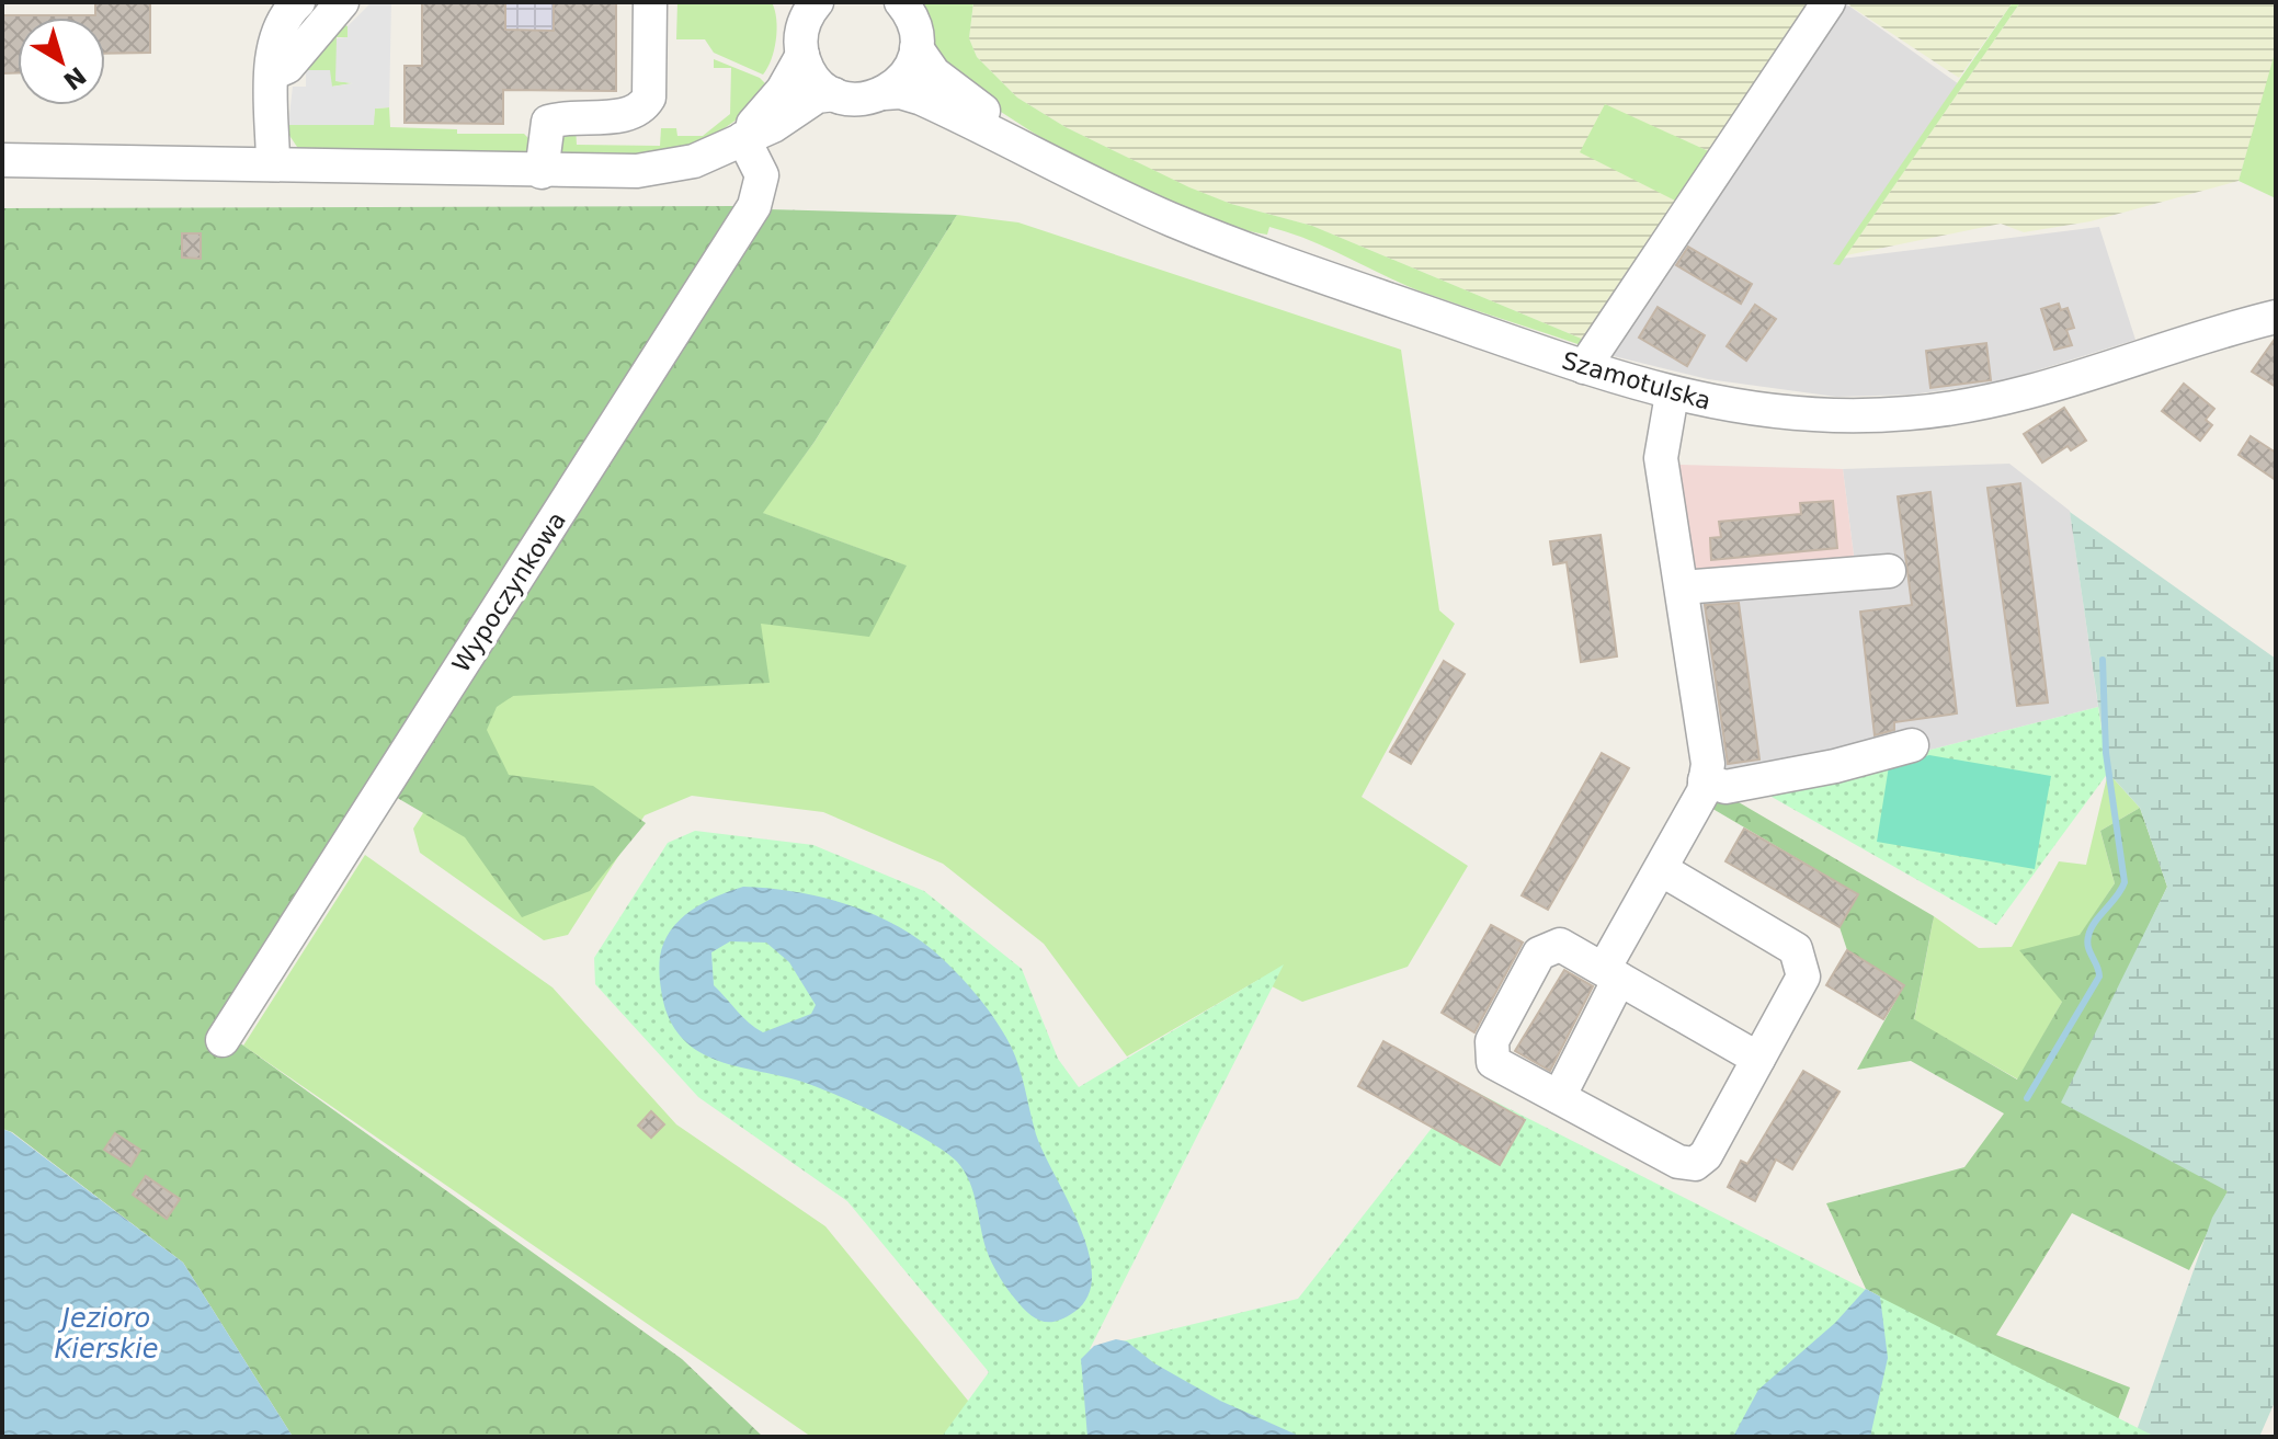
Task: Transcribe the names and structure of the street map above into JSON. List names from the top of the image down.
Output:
{
  "streets": {
    "street": ["Szamotulska", "Wypoczynkowa"]
  },
  "water": ["Jezioro Kierskie"],
  "north": "bottom right"
}
